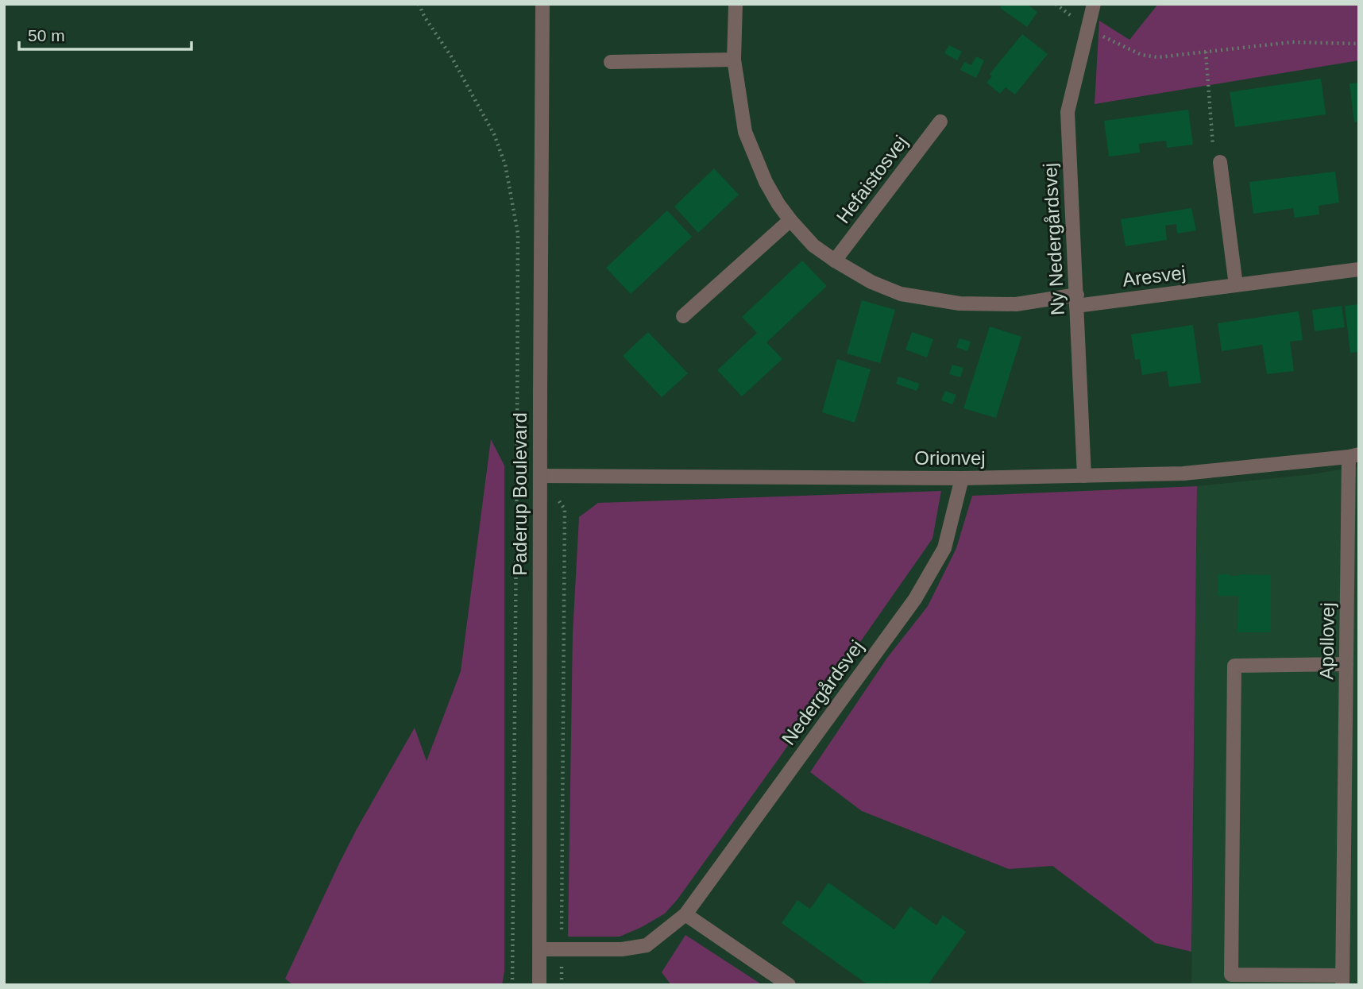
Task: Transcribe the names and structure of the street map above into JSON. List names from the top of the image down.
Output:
{
  "streets": {
    "street": [
      "Hefaistosvej",
      "Ny Nedergårdsvej",
      "Aresvej",
      "Orionvej",
      "Paderup Boulevard",
      "Apollovej",
      "Nedergårdsvej"
    ]
  },
  "crossings": [
    ["Ny Nedergårdsvej", "Aresvej"],
    ["Ny Nedergårdsvej", "Orionvej"],
    ["Orionvej", "Paderup Boulevard"],
    ["Orionvej", "Apollovej"],
    ["Orionvej", "Nedergårdsvej"],
    ["Paderup Boulevard", "Nedergårdsvej"]
  ],
  "scale_bar": "50 m"
}
